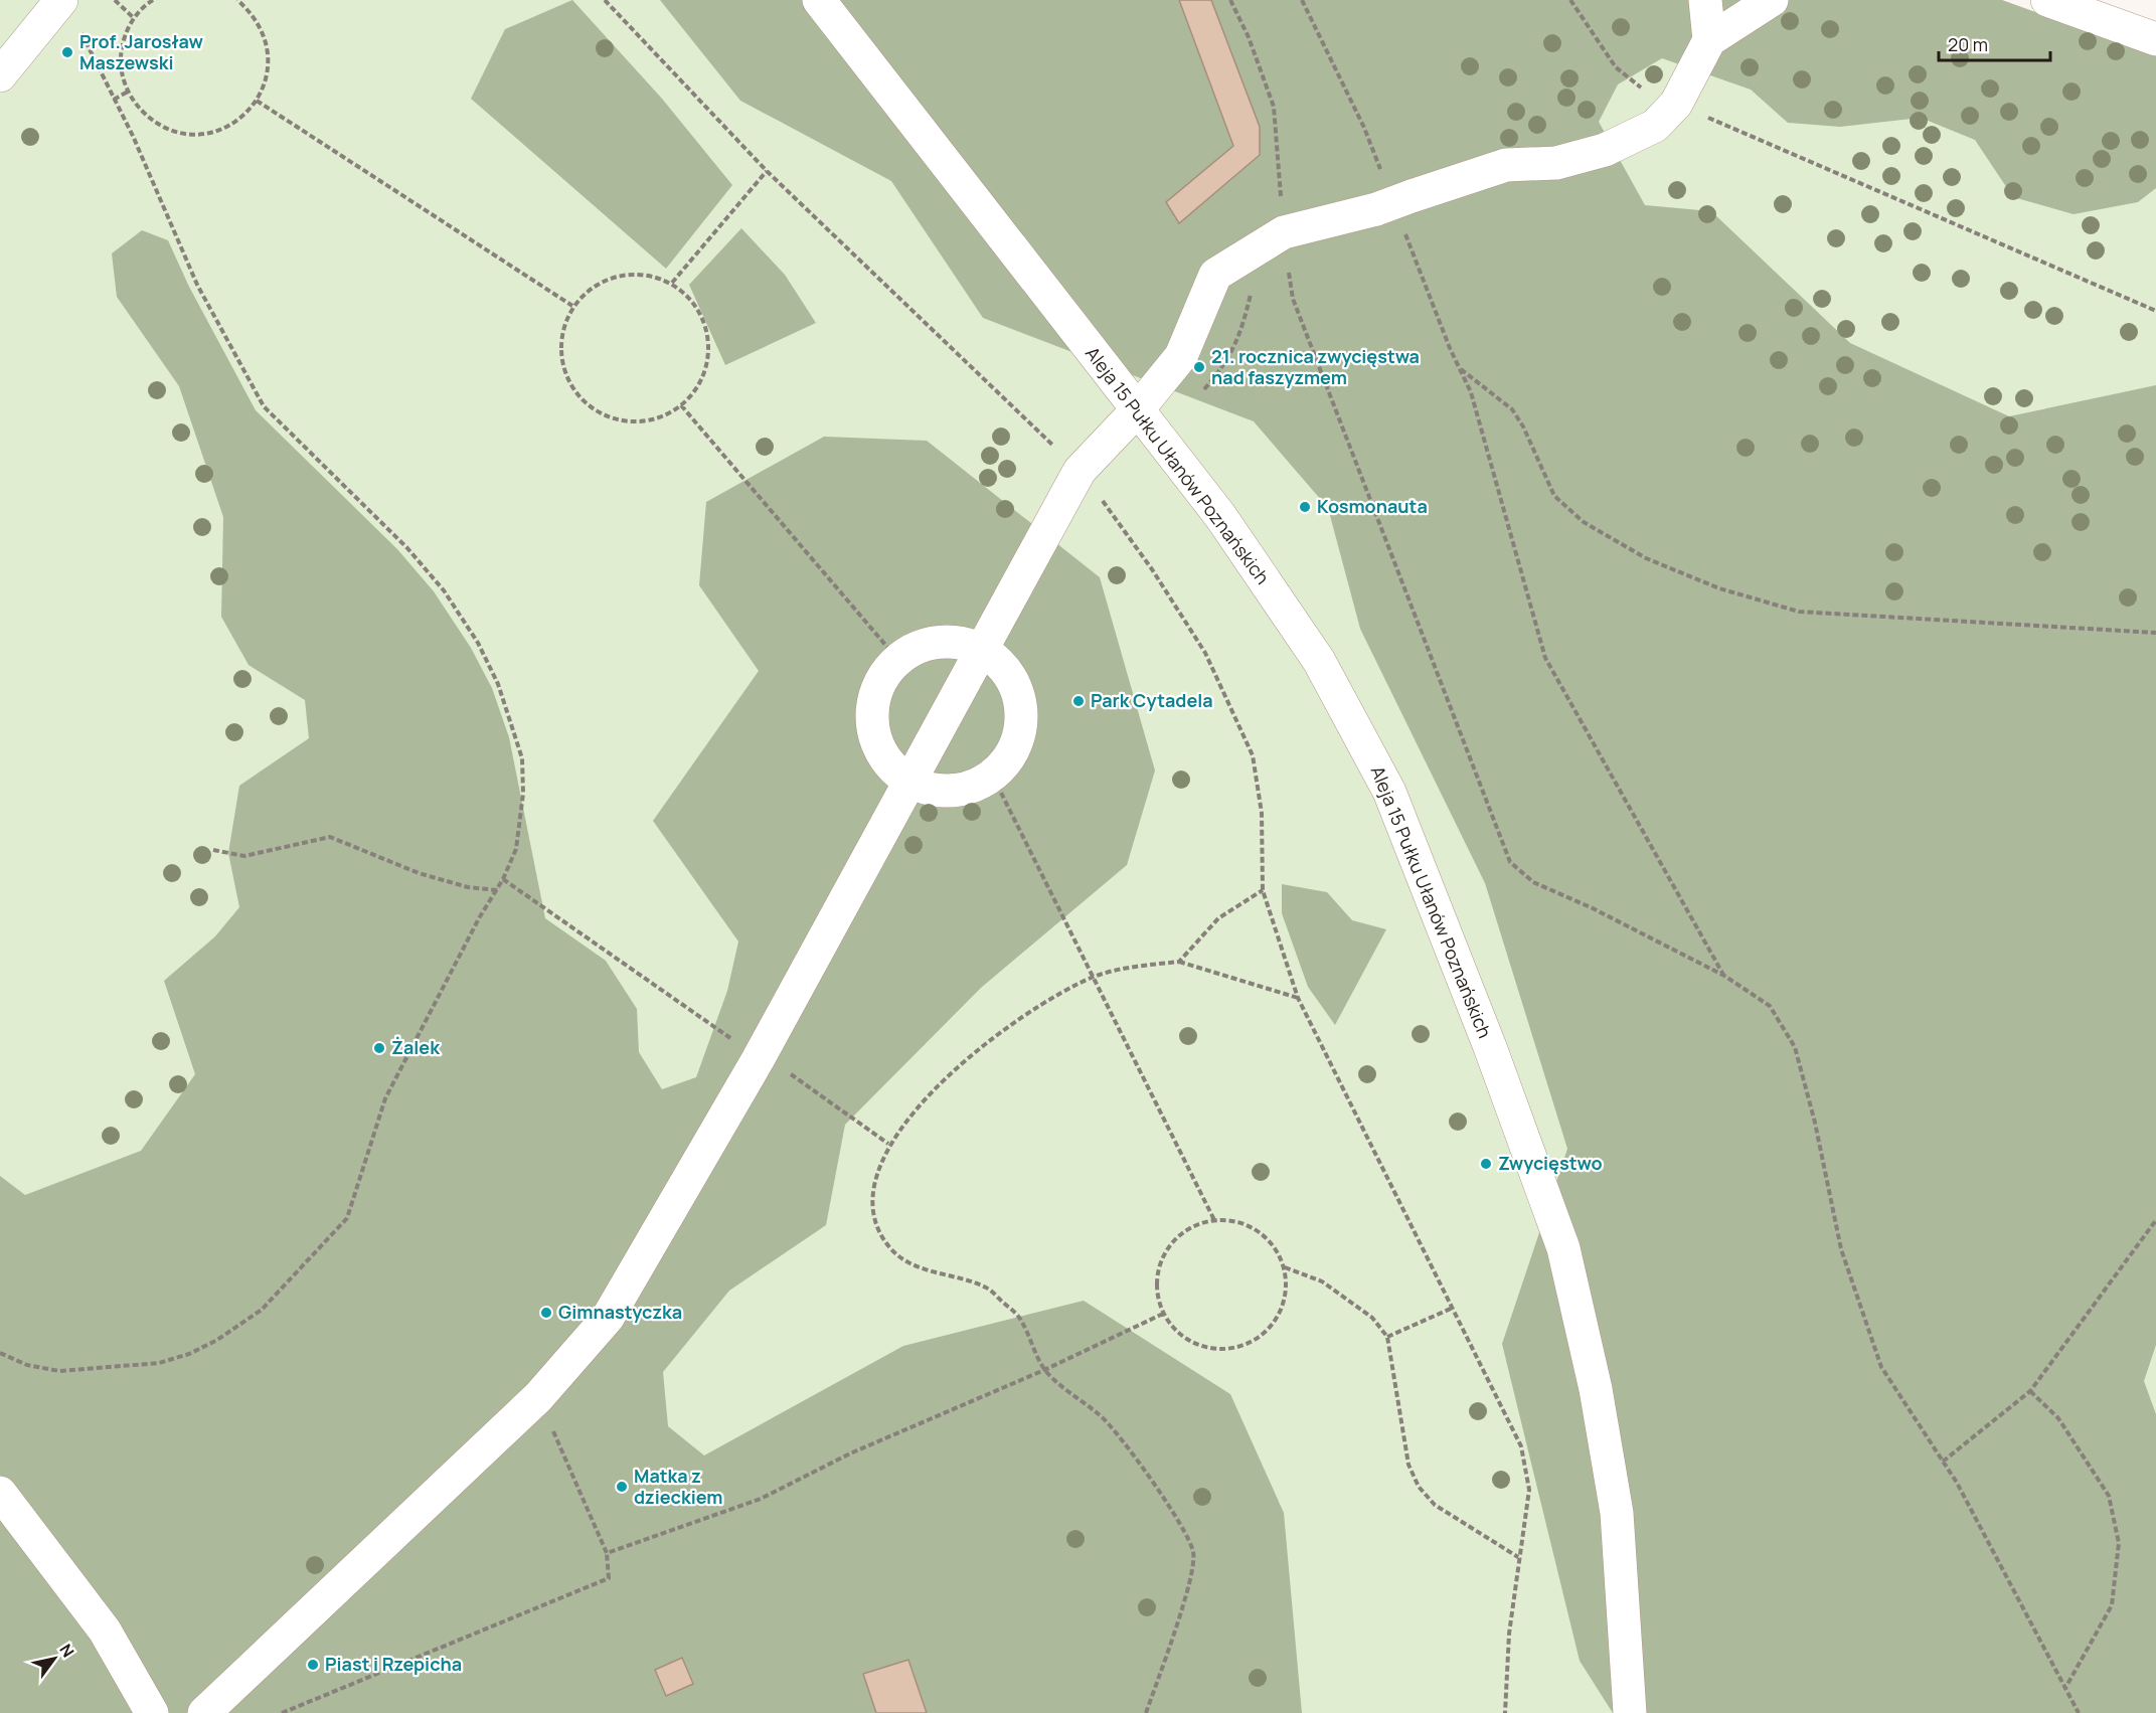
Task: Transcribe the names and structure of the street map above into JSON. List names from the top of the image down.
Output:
{
  "streets": {
    "street": ["Aleja 15 Pułku Ułanów Poznańskich"]
  },
  "places": [
    "Prof. Jarosław Maszewski",
    "21. rocznica zwycięstwa nad faszyzmem",
    "Kosmonauta",
    "Park Cytadela",
    "Żalek",
    "Zwycięstwo",
    "Gimnastyczka",
    "Matka z dzieckiem",
    "Piast i Rzepicha"
  ],
  "scale_bar": "20 m",
  "north": "top right"
}
